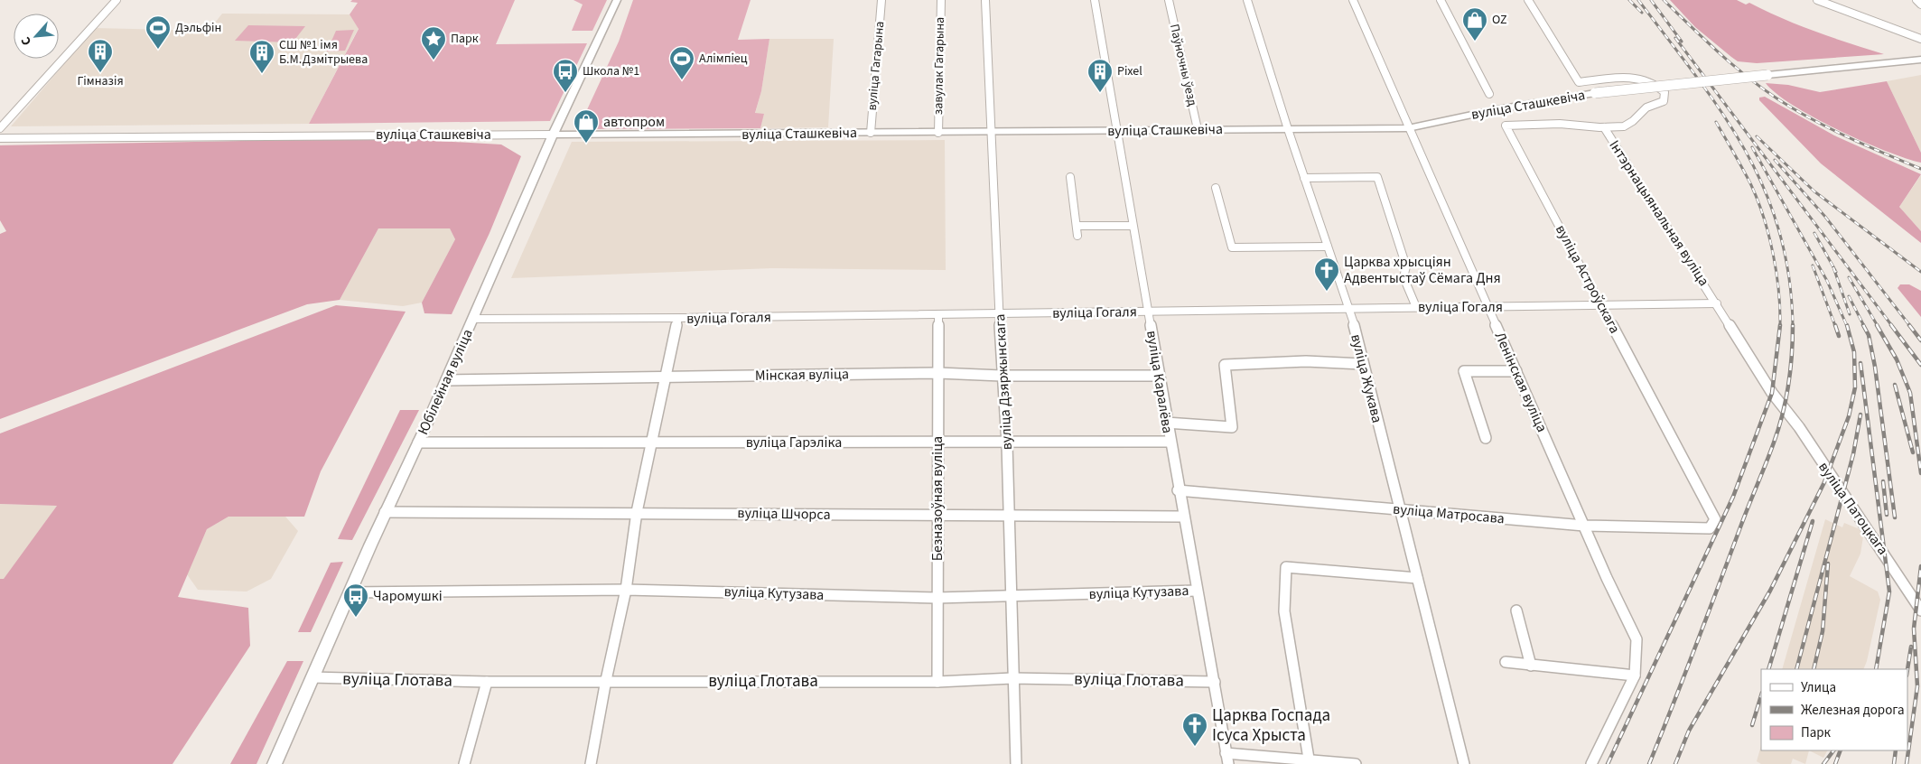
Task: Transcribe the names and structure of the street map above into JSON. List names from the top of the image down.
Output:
{
  "streets": {
    "main road": ["вуліца Сташкевіча", "Юбілейная вуліца"],
    "street": [
      "Паўночны ўезд",
      "вуліца Гагарына",
      "завулак Гагарына",
      "Інтэрнацыянальная вуліца",
      "вуліца Астроўскага",
      "вуліца Гогаля",
      "Мінская вуліца",
      "вуліца Жукава",
      "вуліца Дзяржынскага",
      "вуліца Каралёва",
      "Ленінская вуліца",
      "вуліца Гарэліка",
      "Безназоўная вуліца",
      "вуліца Патоцкага",
      "вуліца Шчорса",
      "вуліца Матросава",
      "вуліца Кутузава",
      "вуліца Глотава"
    ]
  },
  "crossings": [
    ["Паўночны ўезд", "вуліца Сташкевіча"],
    ["вуліца Гагарына", "вуліца Сташкевіча"],
    ["завулак Гагарына", "вуліца Сташкевіча"],
    ["вуліца Сташкевіча", "вуліца Жукава"],
    ["вуліца Сташкевіча", "Юбілейная вуліца"],
    ["вуліца Сташкевіча", "вуліца Дзяржынскага"],
    ["вуліца Сташкевіча", "вуліца Каралёва"],
    ["вуліца Сташкевіча", "Ленінская вуліца"],
    ["Інтэрнацыянальная вуліца", "вуліца Астроўскага"],
    ["Інтэрнацыянальная вуліца", "вуліца Гогаля"],
    ["Інтэрнацыянальная вуліца", "вуліца Патоцкага"],
    ["вуліца Астроўскага", "вуліца Гогаля"],
    ["вуліца Астроўскага", "вуліца Матросава"],
    ["вуліца Гогаля", "вуліца Жукава"],
    ["вуліца Гогаля", "Юбілейная вуліца"],
    ["вуліца Гогаля", "вуліца Дзяржынскага"],
    ["вуліца Гогаля", "вуліца Каралёва"],
    ["вуліца Гогаля", "Ленінская вуліца"],
    ["вуліца Гогаля", "Безназоўная вуліца"],
    ["Мінская вуліца", "Юбілейная вуліца"],
    ["Мінская вуліца", "вуліца Дзяржынскага"],
    ["Мінская вуліца", "вуліца Каралёва"],
    ["Мінская вуліца", "Безназоўная вуліца"],
    ["вуліца Жукава", "вуліца Матросава"],
    ["Юбілейная вуліца", "вуліца Гарэліка"],
    ["Юбілейная вуліца", "вуліца Шчорса"],
    ["Юбілейная вуліца", "вуліца Кутузава"],
    ["Юбілейная вуліца", "вуліца Глотава"],
    ["вуліца Дзяржынскага", "вуліца Гарэліка"],
    ["вуліца Дзяржынскага", "вуліца Шчорса"],
    ["вуліца Дзяржынскага", "вуліца Кутузава"],
    ["вуліца Дзяржынскага", "вуліца Глотава"],
    ["вуліца Каралёва", "вуліца Гарэліка"],
    ["вуліца Каралёва", "вуліца Шчорса"],
    ["вуліца Каралёва", "вуліца Матросава"],
    ["вуліца Каралёва", "вуліца Кутузава"],
    ["вуліца Каралёва", "вуліца Глотава"],
    ["Ленінская вуліца", "вуліца Матросава"],
    ["вуліца Гарэліка", "Безназоўная вуліца"],
    ["Безназоўная вуліца", "вуліца Шчорса"],
    ["Безназоўная вуліца", "вуліца Кутузава"],
    ["Безназоўная вуліца", "вуліца Глотава"]
  ],
  "places": {
    "shop": ["OZ", "автопром"],
    "sports": ["Дэльфін", "Алімпіец"],
    "place": ["Парк"],
    "building": ["Гімназія", "СШ №1 імя Б.М.Дзмітрыева", "Pixel"],
    "bus stop": ["Школа №1", "Чаромушкі"],
    "church": ["Царква хрысціян Адвентыстаў Сёмага Дня", "Царква Госпада Ісуса Хрыста"]
  },
  "legend": ["Улица", "Железная дорога", "Парк"],
  "north": "bottom left"
}
